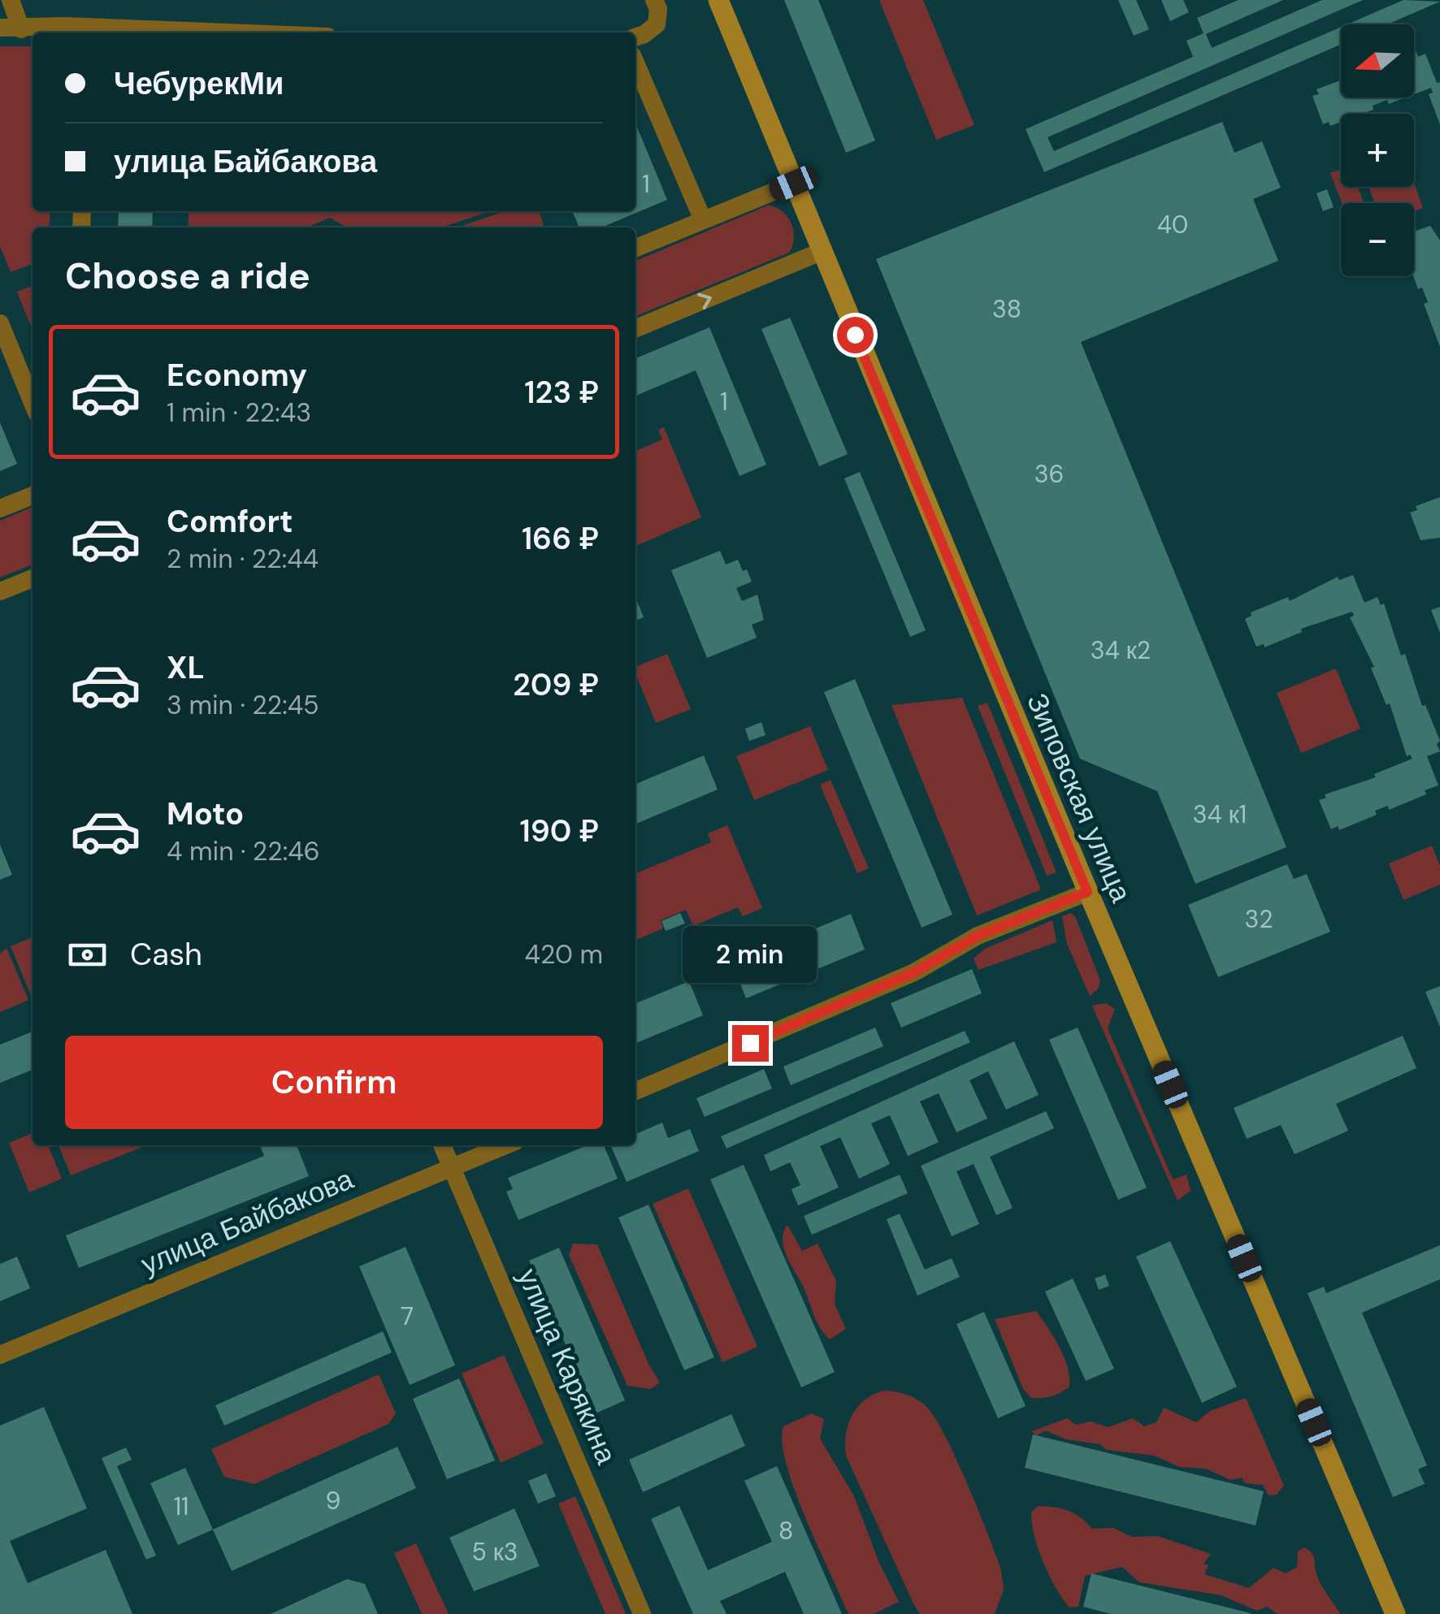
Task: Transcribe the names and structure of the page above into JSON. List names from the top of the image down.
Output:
{
  "streets": {
    "street": ["Зиповская улица", "улица Байбакова", "улица Карякина"]
  },
  "crossings": [
    ["улица Байбакова", "улица Карякина"]
  ],
  "house_numbers": [
    "1",
    "40",
    "38",
    "1",
    "36",
    "34 к2",
    "34 к1",
    "32",
    "7",
    "9",
    "11",
    "8",
    "5 к3"
  ],
  "north": "left",
  "page": {
    "map_buttons": ["+", "−"],
    "banner": ["ЧебурекМи", "улица Байбакова"],
    "heading": "Choose a ride",
    "list": [
      {
        "name": "Economy",
        "note": "1 min · 22:43",
        "value": "123 ₽"
      },
      {
        "name": "Comfort",
        "note": "2 min · 22:44",
        "value": "166 ₽"
      },
      {
        "name": "XL",
        "note": "3 min · 22:45",
        "value": "209 ₽"
      },
      {
        "name": "Moto",
        "note": "4 min · 22:46",
        "value": "190 ₽"
      }
    ],
    "pay": ["Cash", "420 m"],
    "bubble": "2 min",
    "buttons": "Confirm"
  }
}
